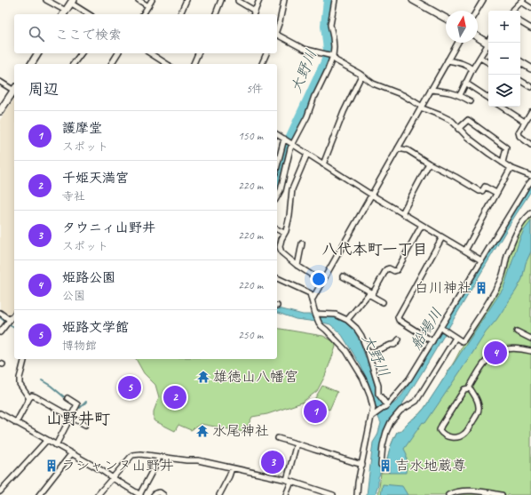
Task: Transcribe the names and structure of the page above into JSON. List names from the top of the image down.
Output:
{
  "districts": ["八代本町一丁目", "山野井町"],
  "water": ["大野川", "船場川"],
  "places": {
    "building": ["白川神社", "ラシャンヌ山野井", "吉水地蔵尊"],
    "temple": ["雄徳山八幡宮", "水尾神社"]
  },
  "north": "top",
  "page": {
    "map_buttons": ["+", "−"],
    "search": "ここで検索",
    "heading": ["周辺", "5件"],
    "list": [
      {
        "mark": "1",
        "name": "護摩堂",
        "note": "スポット",
        "value": "150 m"
      },
      {
        "mark": "2",
        "name": "千姫天満宮",
        "note": "寺社",
        "value": "220 m"
      },
      {
        "mark": "3",
        "name": "タウニィ山野井",
        "note": "スポット",
        "value": "220 m"
      },
      {
        "mark": "4",
        "name": "姫路公園",
        "note": "公園",
        "value": "220 m"
      },
      {
        "mark": "5",
        "name": "姫路文学館",
        "note": "博物館",
        "value": "250 m"
      }
    ],
    "pins": [
      "4",
      "5",
      "2",
      "1",
      "3"
    ]
  }
}
